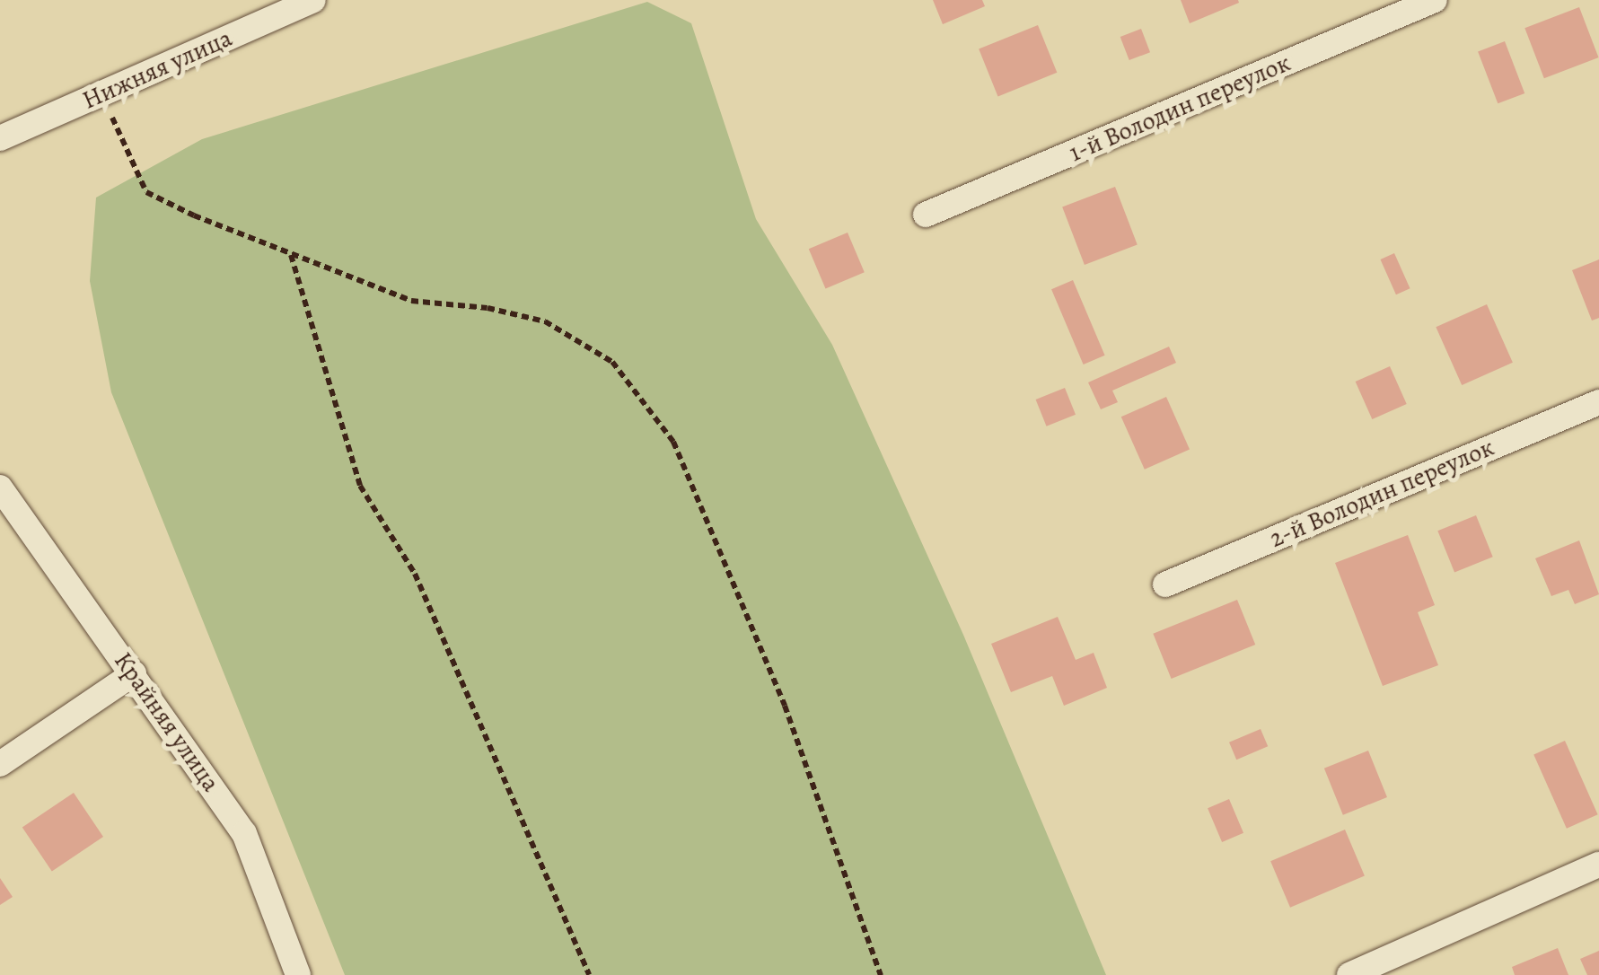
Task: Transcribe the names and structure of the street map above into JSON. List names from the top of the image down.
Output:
{
  "streets": {
    "street": [
      "Нижняя улица",
      "1-й Володин переулок",
      "2-й Володин переулок",
      "Крайняя улица"
    ]
  }
}
